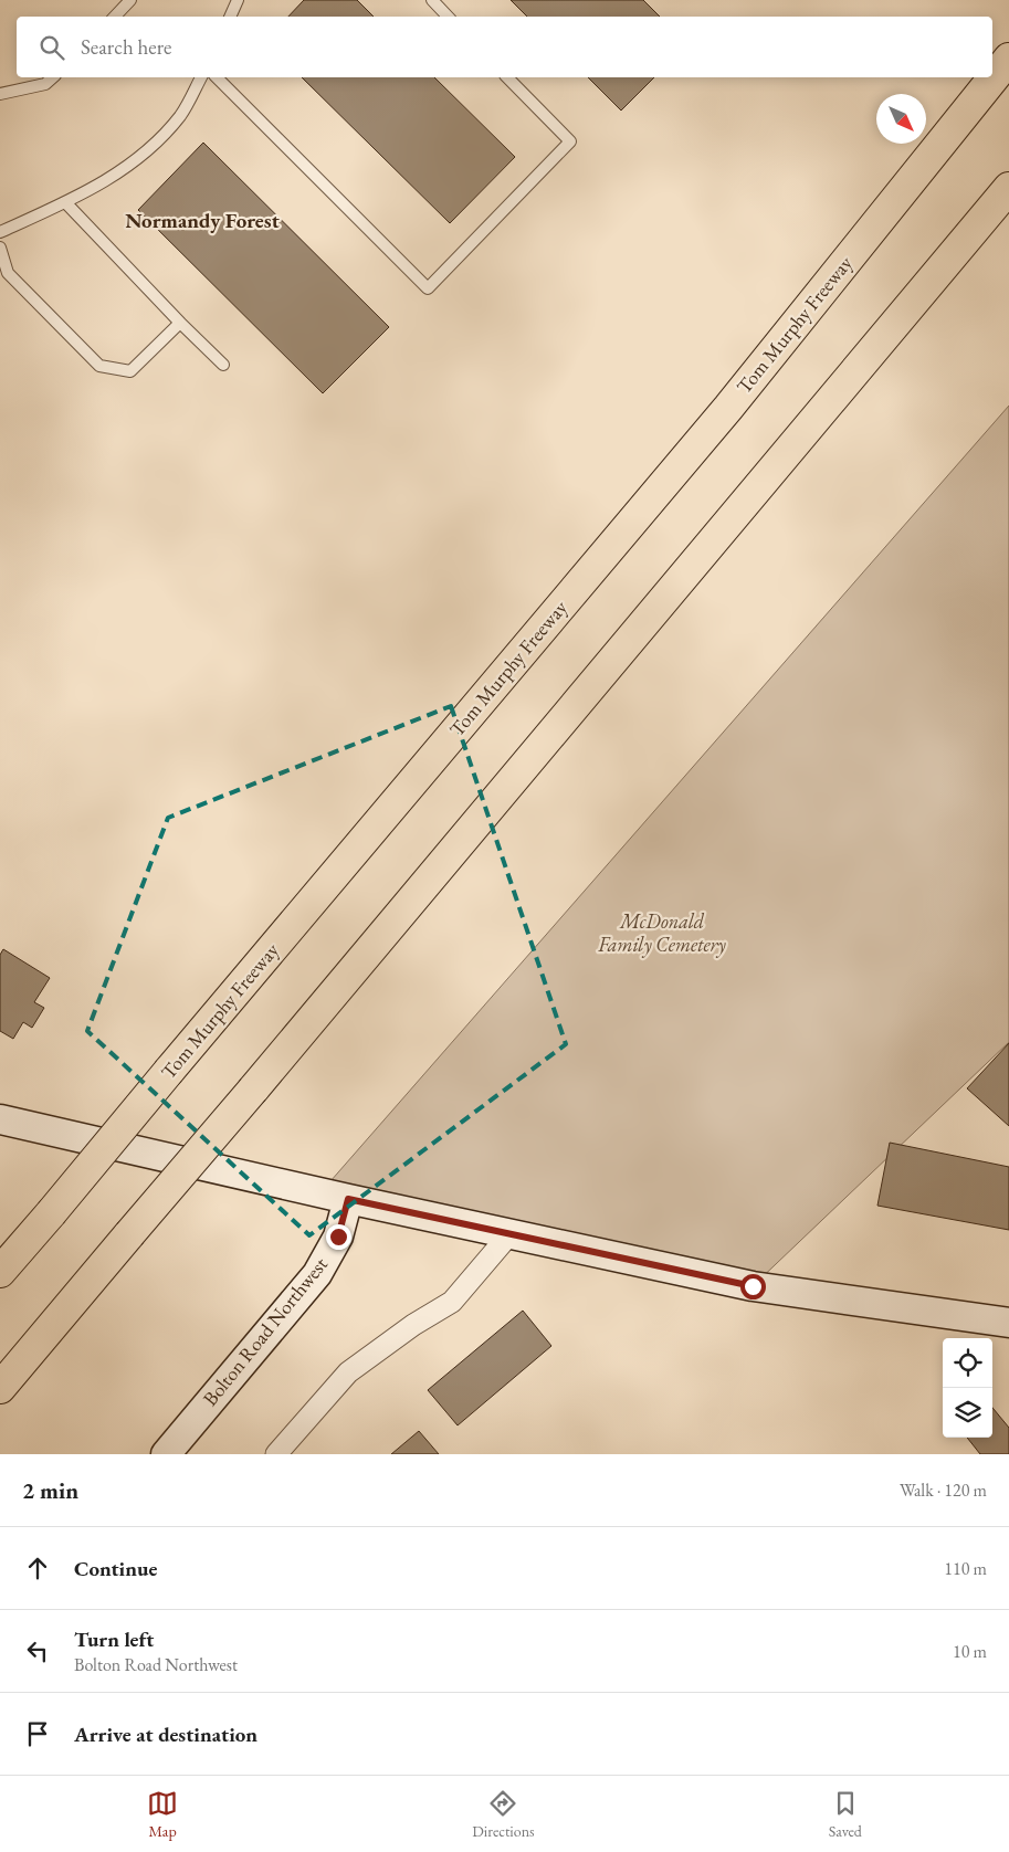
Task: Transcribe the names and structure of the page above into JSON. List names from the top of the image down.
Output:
{
  "streets": {
    "highway": ["Tom Murphy Freeway"],
    "main road": ["Bolton Road Northwest"]
  },
  "districts": ["Normandy Forest"],
  "parks": ["McDonald Family Cemetery"],
  "north": "bottom right",
  "page": {
    "search": "Search here",
    "heading": ["2 min", "Walk · 120 m"],
    "list": [
      ["Continue", "110 m"],
      ["Turn left", "Bolton Road Northwest", "10 m"],
      "Arrive at destination"
    ],
    "nav": ["Map", "Directions", "Saved"]
  }
}
